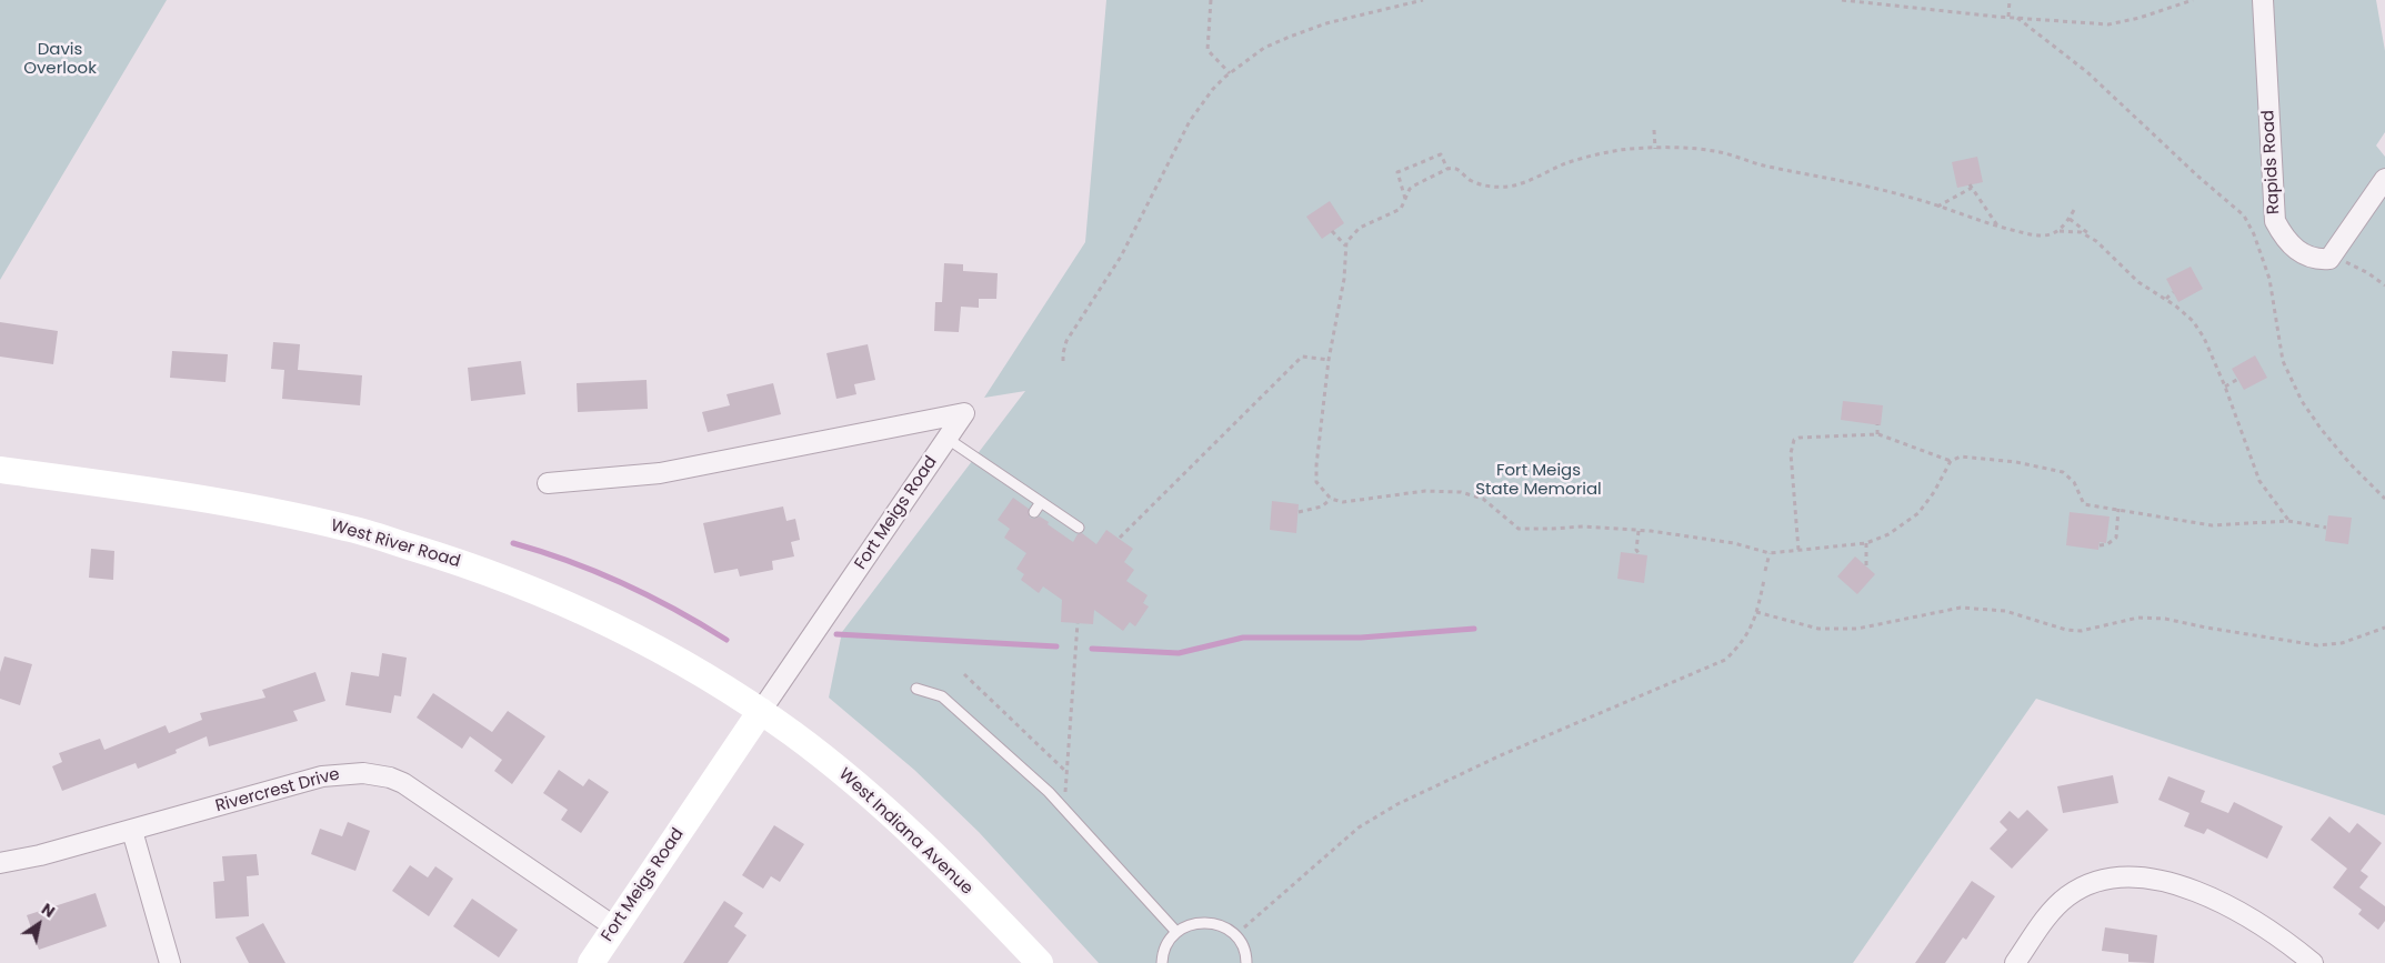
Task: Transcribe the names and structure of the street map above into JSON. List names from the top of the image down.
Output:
{
  "streets": {
    "main road": ["Fort Meigs Road", "West River Road", "West Indiana Avenue"],
    "street": ["Rapids Road", "Rivercrest Drive"]
  },
  "crossings": [
    ["Fort Meigs Road", "West River Road"],
    ["Fort Meigs Road", "Rivercrest Drive"],
    ["Fort Meigs Road", "West Indiana Avenue"],
    ["West River Road", "West Indiana Avenue"]
  ],
  "parks": ["Davis Overlook", "Fort Meigs State Memorial"],
  "north": "top right"
}
